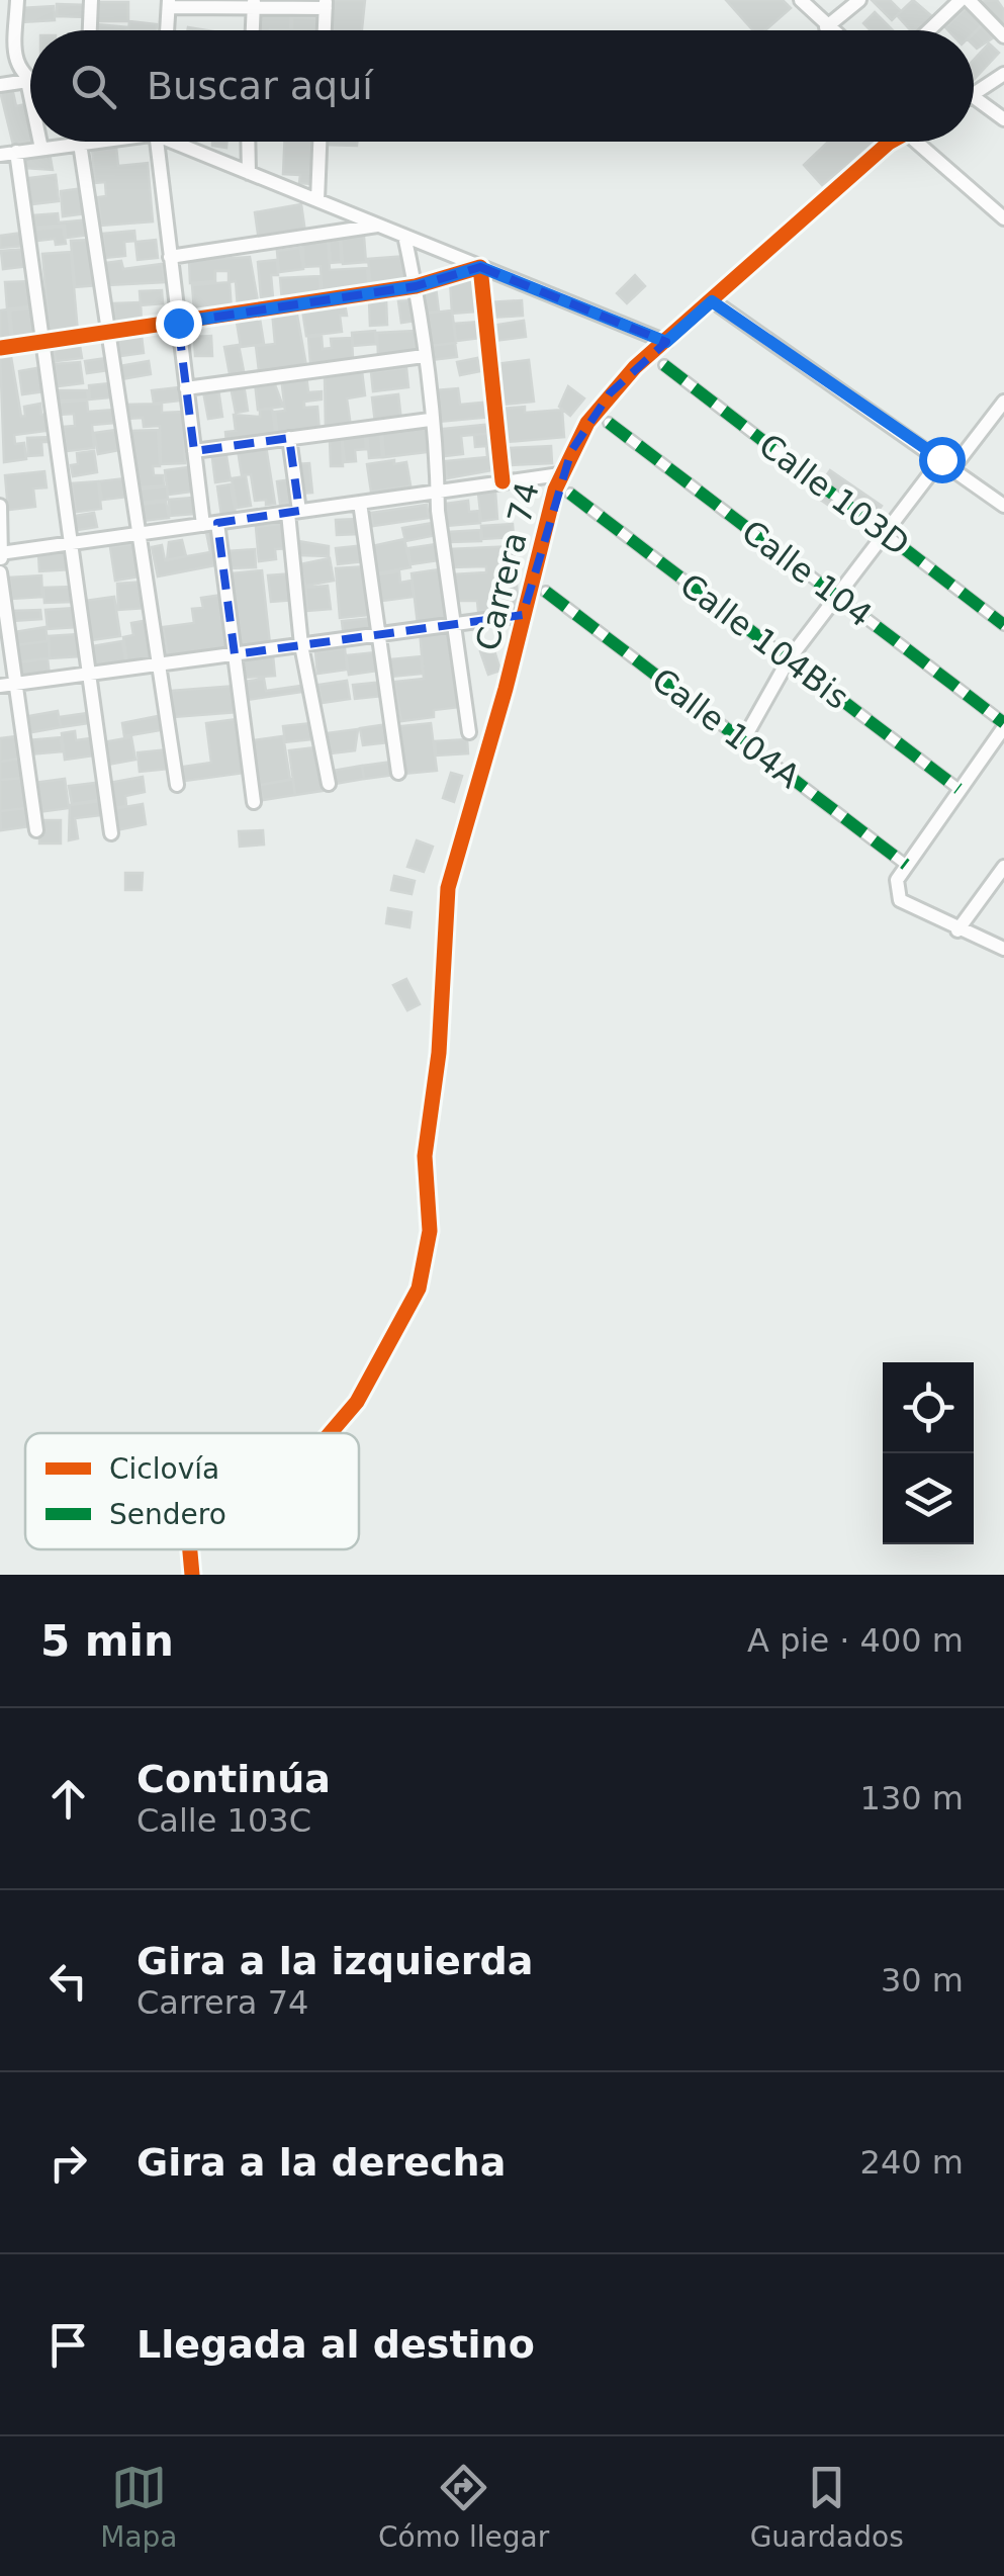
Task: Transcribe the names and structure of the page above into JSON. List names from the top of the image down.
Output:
{
  "streets": {
    "street": [
      "Calle 103D",
      "Carrera 74",
      "Calle 104",
      "Calle 104Bis",
      "Calle 104A"
    ]
  },
  "legend": ["Ciclovía", "Sendero"],
  "page": {
    "search": "Buscar aquí",
    "heading": ["5 min", "A pie · 400 m"],
    "list": [
      ["Continúa", "Calle 103C", "130 m"],
      ["Gira a la izquierda", "Carrera 74", "30 m"],
      ["Gira a la derecha", "240 m"],
      "Llegada al destino"
    ],
    "nav": ["Mapa", "Cómo llegar", "Guardados"]
  }
}
